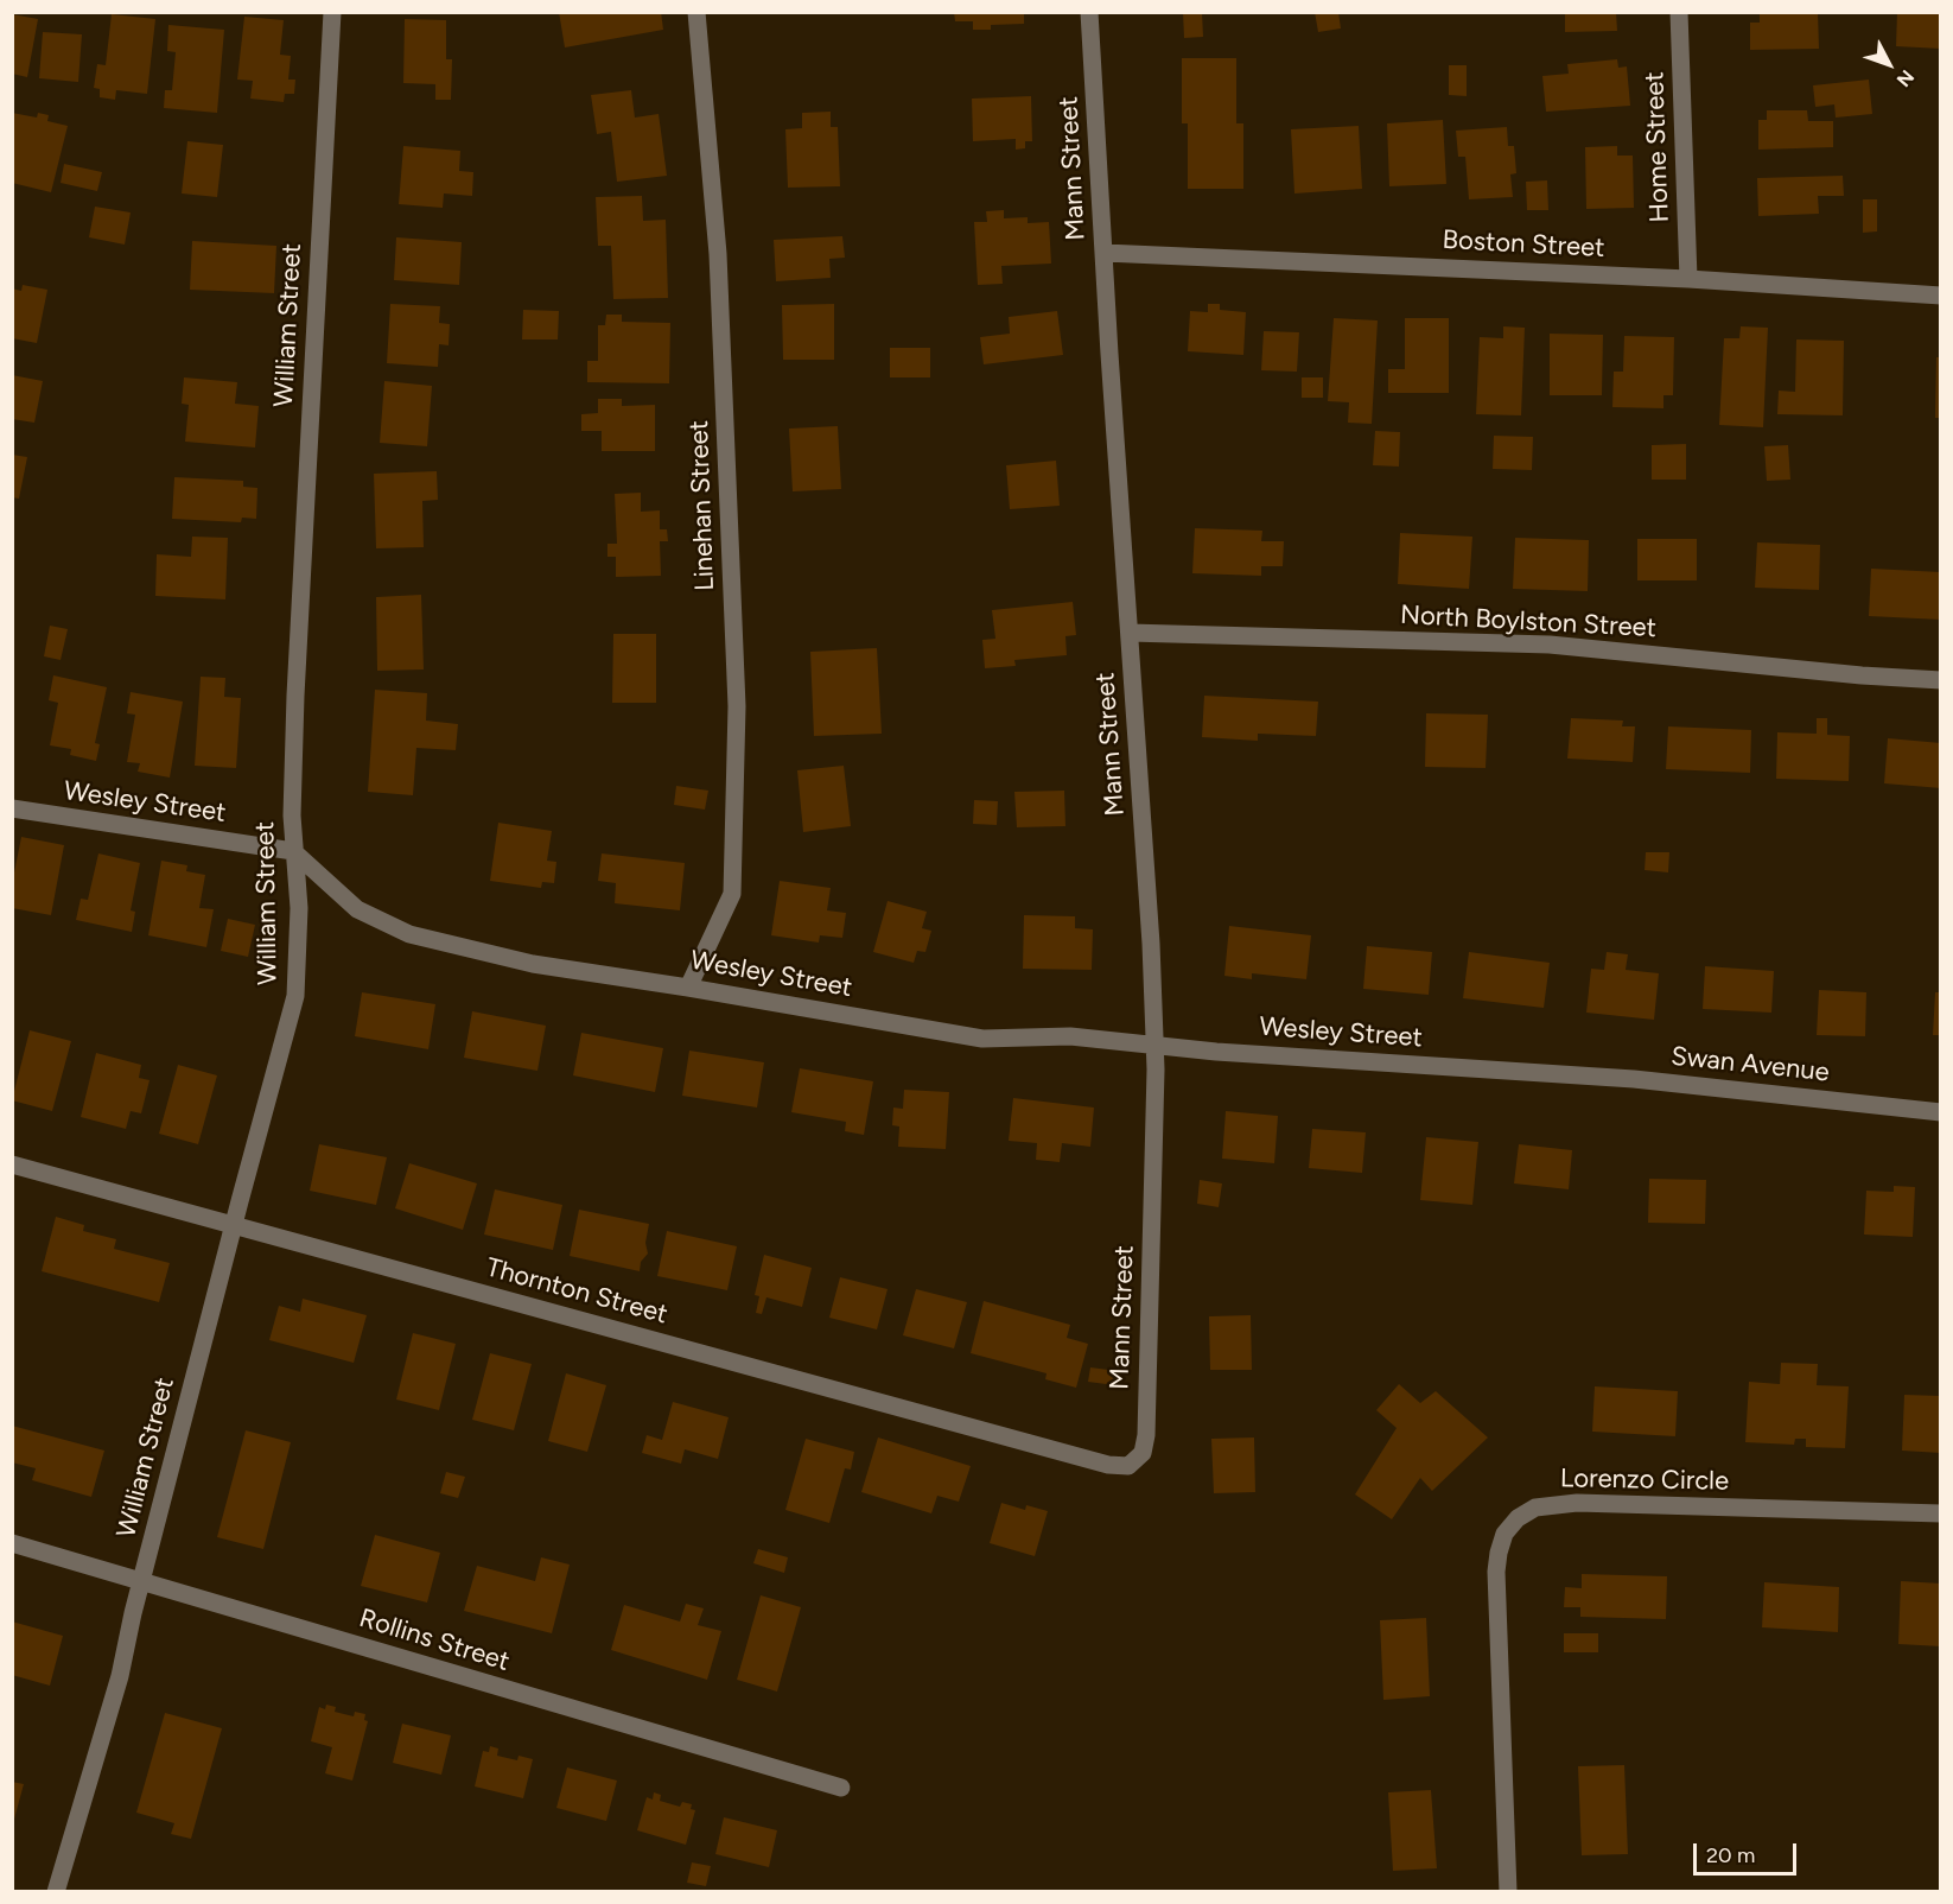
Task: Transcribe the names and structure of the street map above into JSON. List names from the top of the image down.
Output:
{
  "streets": {
    "street": [
      "Home Street",
      "Mann Street",
      "Boston Street",
      "William Street",
      "Linehan Street",
      "North Boylston Street",
      "Wesley Street",
      "Swan Avenue",
      "Thornton Street",
      "Lorenzo Circle",
      "Rollins Street"
    ]
  },
  "crossings": [
    ["Home Street", "Boston Street"],
    ["Mann Street", "Boston Street"],
    ["Mann Street", "North Boylston Street"],
    ["Mann Street", "Wesley Street"],
    ["Mann Street", "Thornton Street"],
    ["William Street", "Wesley Street"],
    ["William Street", "Thornton Street"],
    ["William Street", "Rollins Street"],
    ["Linehan Street", "Wesley Street"],
    ["Wesley Street", "Swan Avenue"]
  ],
  "scale_bar": "20 m",
  "north": "bottom right"
}
